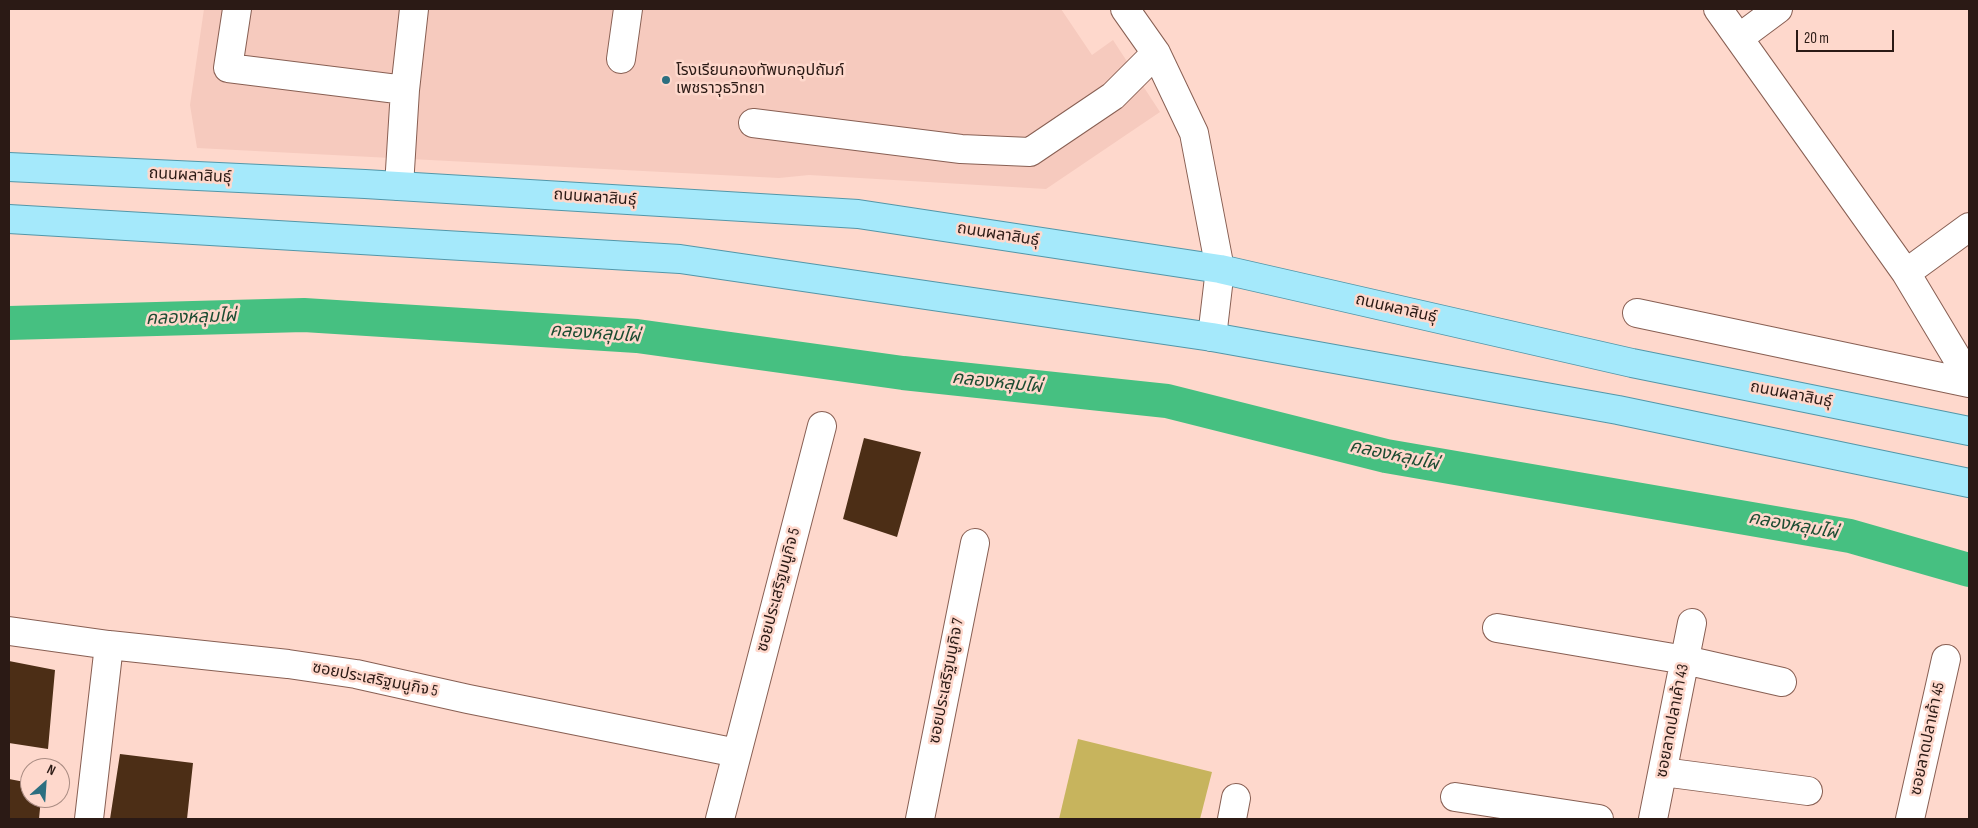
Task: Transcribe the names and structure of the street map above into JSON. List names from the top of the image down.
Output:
{
  "streets": {
    "main road": ["ถนนผลาสินธุ์"],
    "street": [
      "ซอยประเสริฐมนูกิจ 5",
      "ซอยประเสริฐมนูกิจ 7",
      "ซอยลาดปลาเค้า 43",
      "ซอยลาดปลาเค้า 45"
    ]
  },
  "water": ["คลองหลุมไผ่"],
  "places": ["โรงเรียนกองทัพบกอุปถัมภ์ เพชราวุธวิทยา"],
  "scale_bar": "20 m",
  "north": "top right"
}
